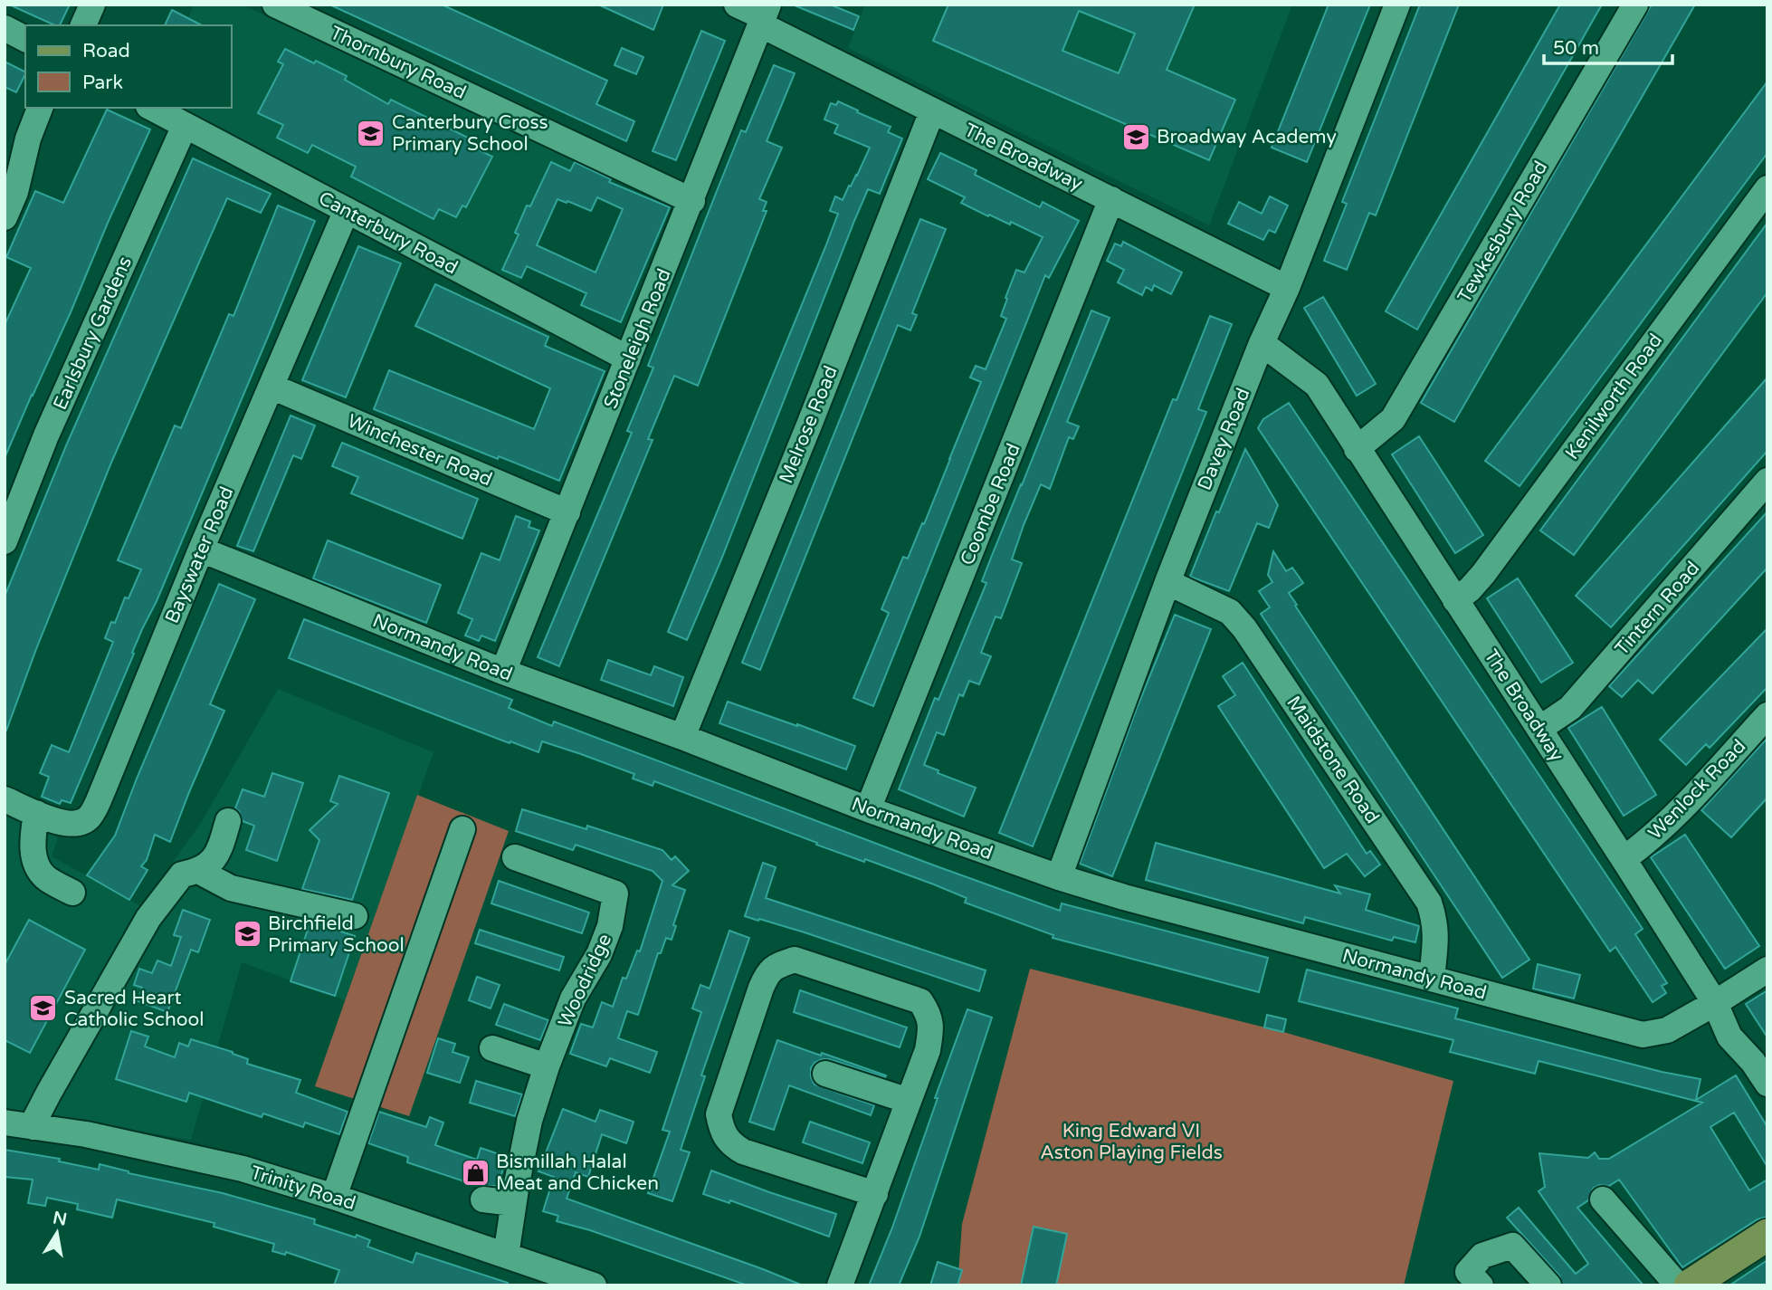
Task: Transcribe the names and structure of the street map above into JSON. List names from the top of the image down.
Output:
{
  "streets": {
    "street": [
      "Thornbury Road",
      "The Broadway",
      "Tewkesbury Road",
      "Canterbury Road",
      "Earlsbury Gardens",
      "Stoneleigh Road",
      "Kenilworth Road",
      "Melrose Road",
      "Davey Road",
      "Winchester Road",
      "Coombe Road",
      "Bayswater Road",
      "Tintern Road",
      "Normandy Road",
      "Maidstone Road",
      "Wenlock Road",
      "Woodridge",
      "Trinity Road"
    ]
  },
  "crossings": [
    ["Thornbury Road", "Stoneleigh Road"],
    ["The Broadway", "Tewkesbury Road"],
    ["The Broadway", "Stoneleigh Road"],
    ["The Broadway", "Kenilworth Road"],
    ["The Broadway", "Melrose Road"],
    ["The Broadway", "Davey Road"],
    ["The Broadway", "Coombe Road"],
    ["The Broadway", "Tintern Road"],
    ["The Broadway", "Normandy Road"],
    ["The Broadway", "Wenlock Road"],
    ["Canterbury Road", "Earlsbury Gardens"],
    ["Canterbury Road", "Stoneleigh Road"],
    ["Canterbury Road", "Bayswater Road"],
    ["Stoneleigh Road", "Winchester Road"],
    ["Stoneleigh Road", "Normandy Road"],
    ["Melrose Road", "Normandy Road"],
    ["Davey Road", "Normandy Road"],
    ["Davey Road", "Maidstone Road"],
    ["Winchester Road", "Bayswater Road"],
    ["Coombe Road", "Normandy Road"],
    ["Bayswater Road", "Normandy Road"],
    ["Normandy Road", "Maidstone Road"],
    ["Woodridge", "Trinity Road"]
  ],
  "parks": ["King Edward VI Aston Playing Fields"],
  "places": {
    "school or university": [
      "Canterbury Cross Primary School",
      "Broadway Academy",
      "Birchfield Primary School",
      "Sacred Heart Catholic School"
    ],
    "shop": ["Bismillah Halal Meat and Chicken"]
  },
  "legend": ["Road", "Park"],
  "scale_bar": "50 m",
  "north": "top"
}
